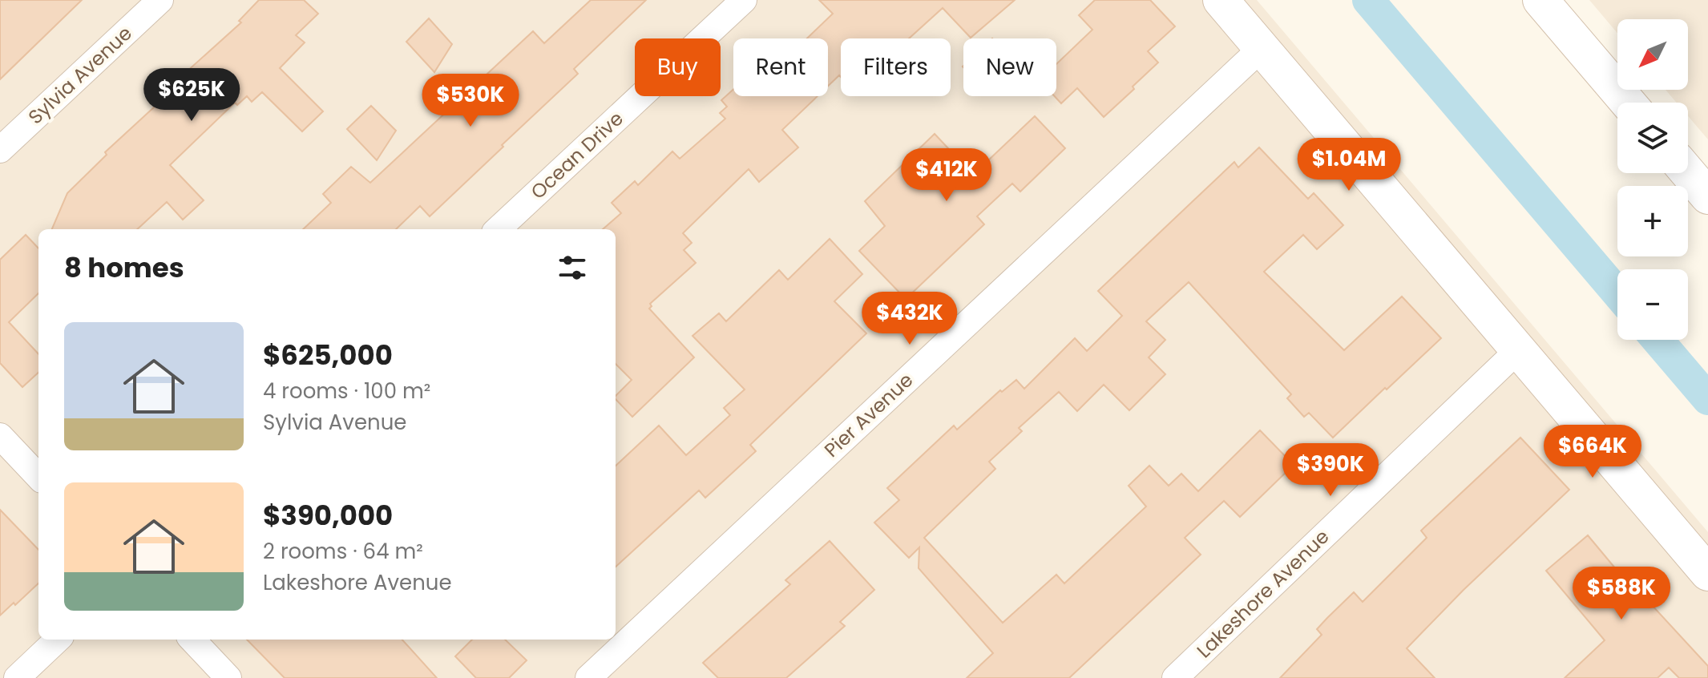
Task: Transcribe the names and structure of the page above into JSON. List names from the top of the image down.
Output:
{
  "streets": {
    "street": [
      "Sylvia Avenue",
      "Ocean Drive",
      "Pier Avenue",
      "Lakeshore Avenue"
    ]
  },
  "north": "bottom left",
  "page": {
    "map_buttons": ["+", "−"],
    "chip": [
      "Buy",
      "Rent",
      "Filters",
      "New"
    ],
    "price": [
      "$625K",
      "$530K",
      "$1.04M",
      "$412K",
      "$432K",
      "$664K",
      "$390K",
      "$588K"
    ],
    "heading": "8 homes",
    "list": [
      {
        "name": "$625,000",
        "note": "4 rooms · 100 m² · Sylvia Avenue"
      },
      {
        "name": "$390,000",
        "note": "2 rooms · 64 m² · Lakeshore Avenue"
      }
    ]
  }
}
